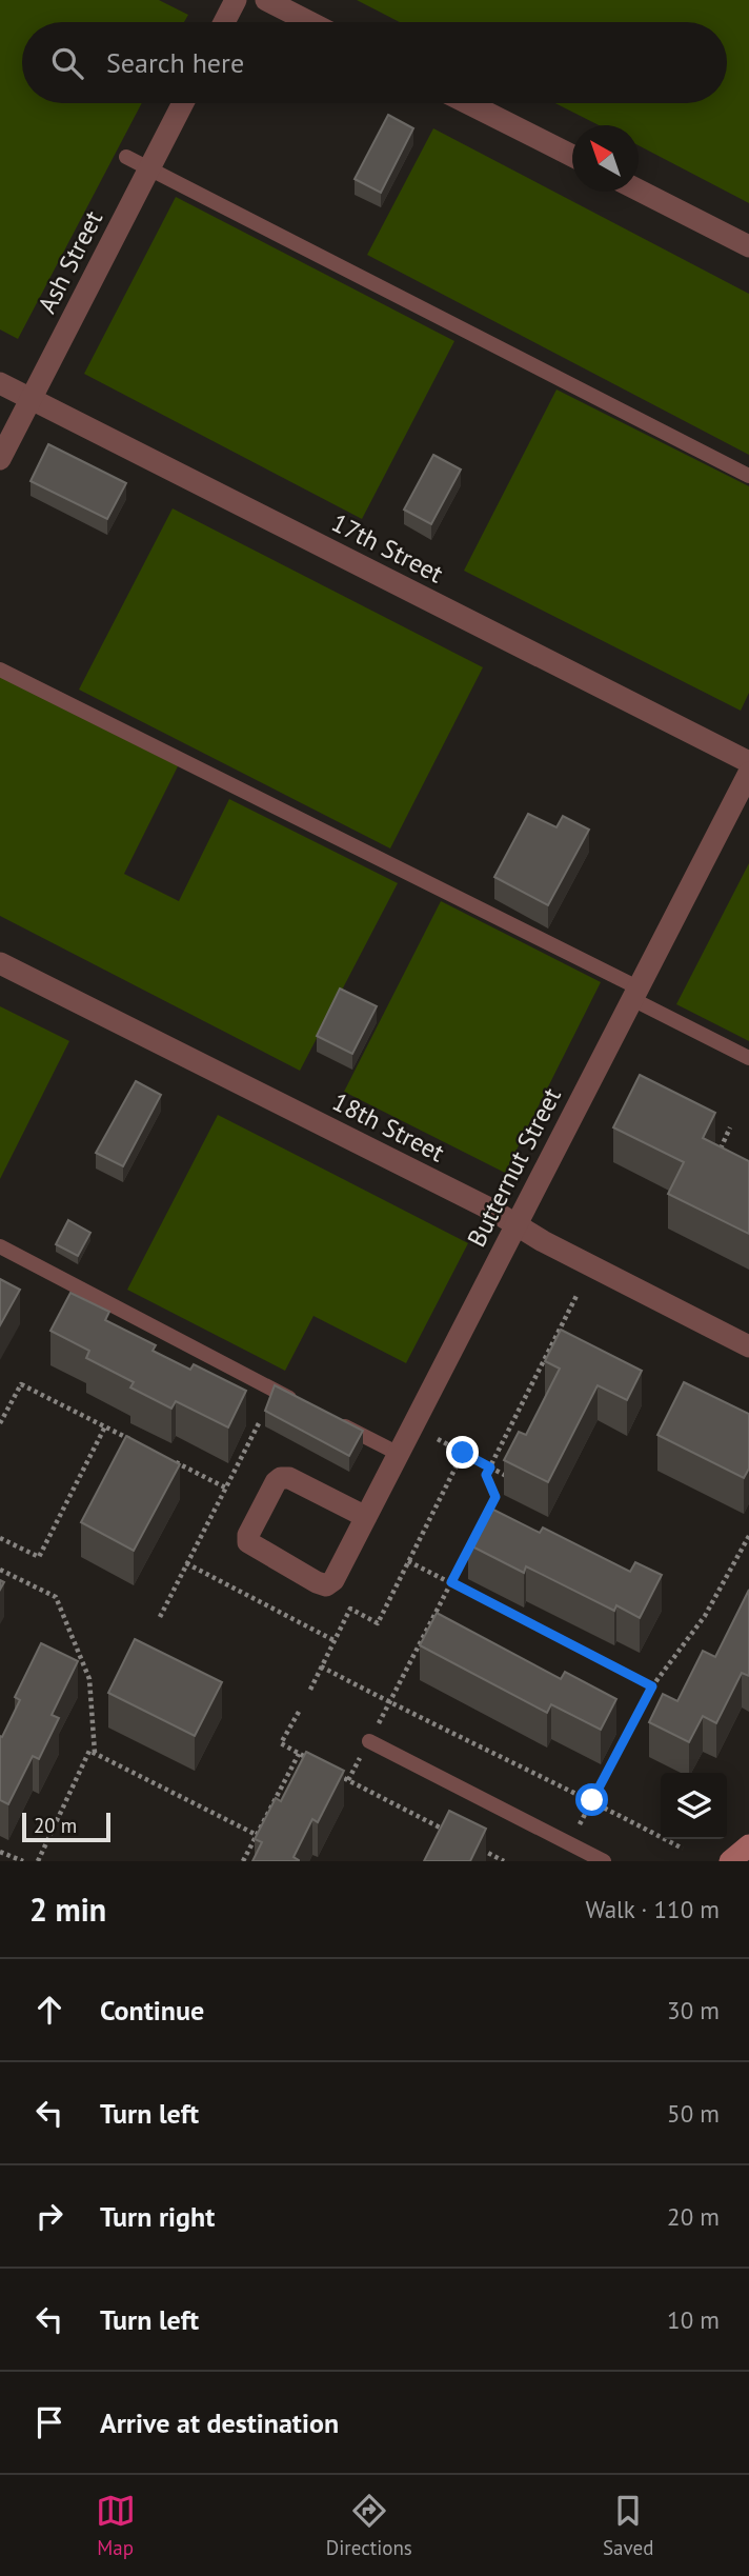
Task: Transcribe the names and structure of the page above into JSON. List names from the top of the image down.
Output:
{
  "streets": {
    "street": [
      "Ash Street",
      "17th Street",
      "18th Street",
      "Butternut Street"
    ]
  },
  "crossings": [
    ["Ash Street", "17th Street"],
    ["18th Street", "Butternut Street"]
  ],
  "scale_bar": "20 m",
  "north": "top left",
  "page": {
    "search": "Search here",
    "scale": "20 m",
    "heading": ["2 min", "Walk · 110 m"],
    "list": [
      ["Continue", "30 m"],
      ["Turn left", "50 m"],
      ["Turn right", "20 m"],
      ["Turn left", "10 m"],
      "Arrive at destination"
    ],
    "nav": ["Map", "Directions", "Saved"]
  }
}
